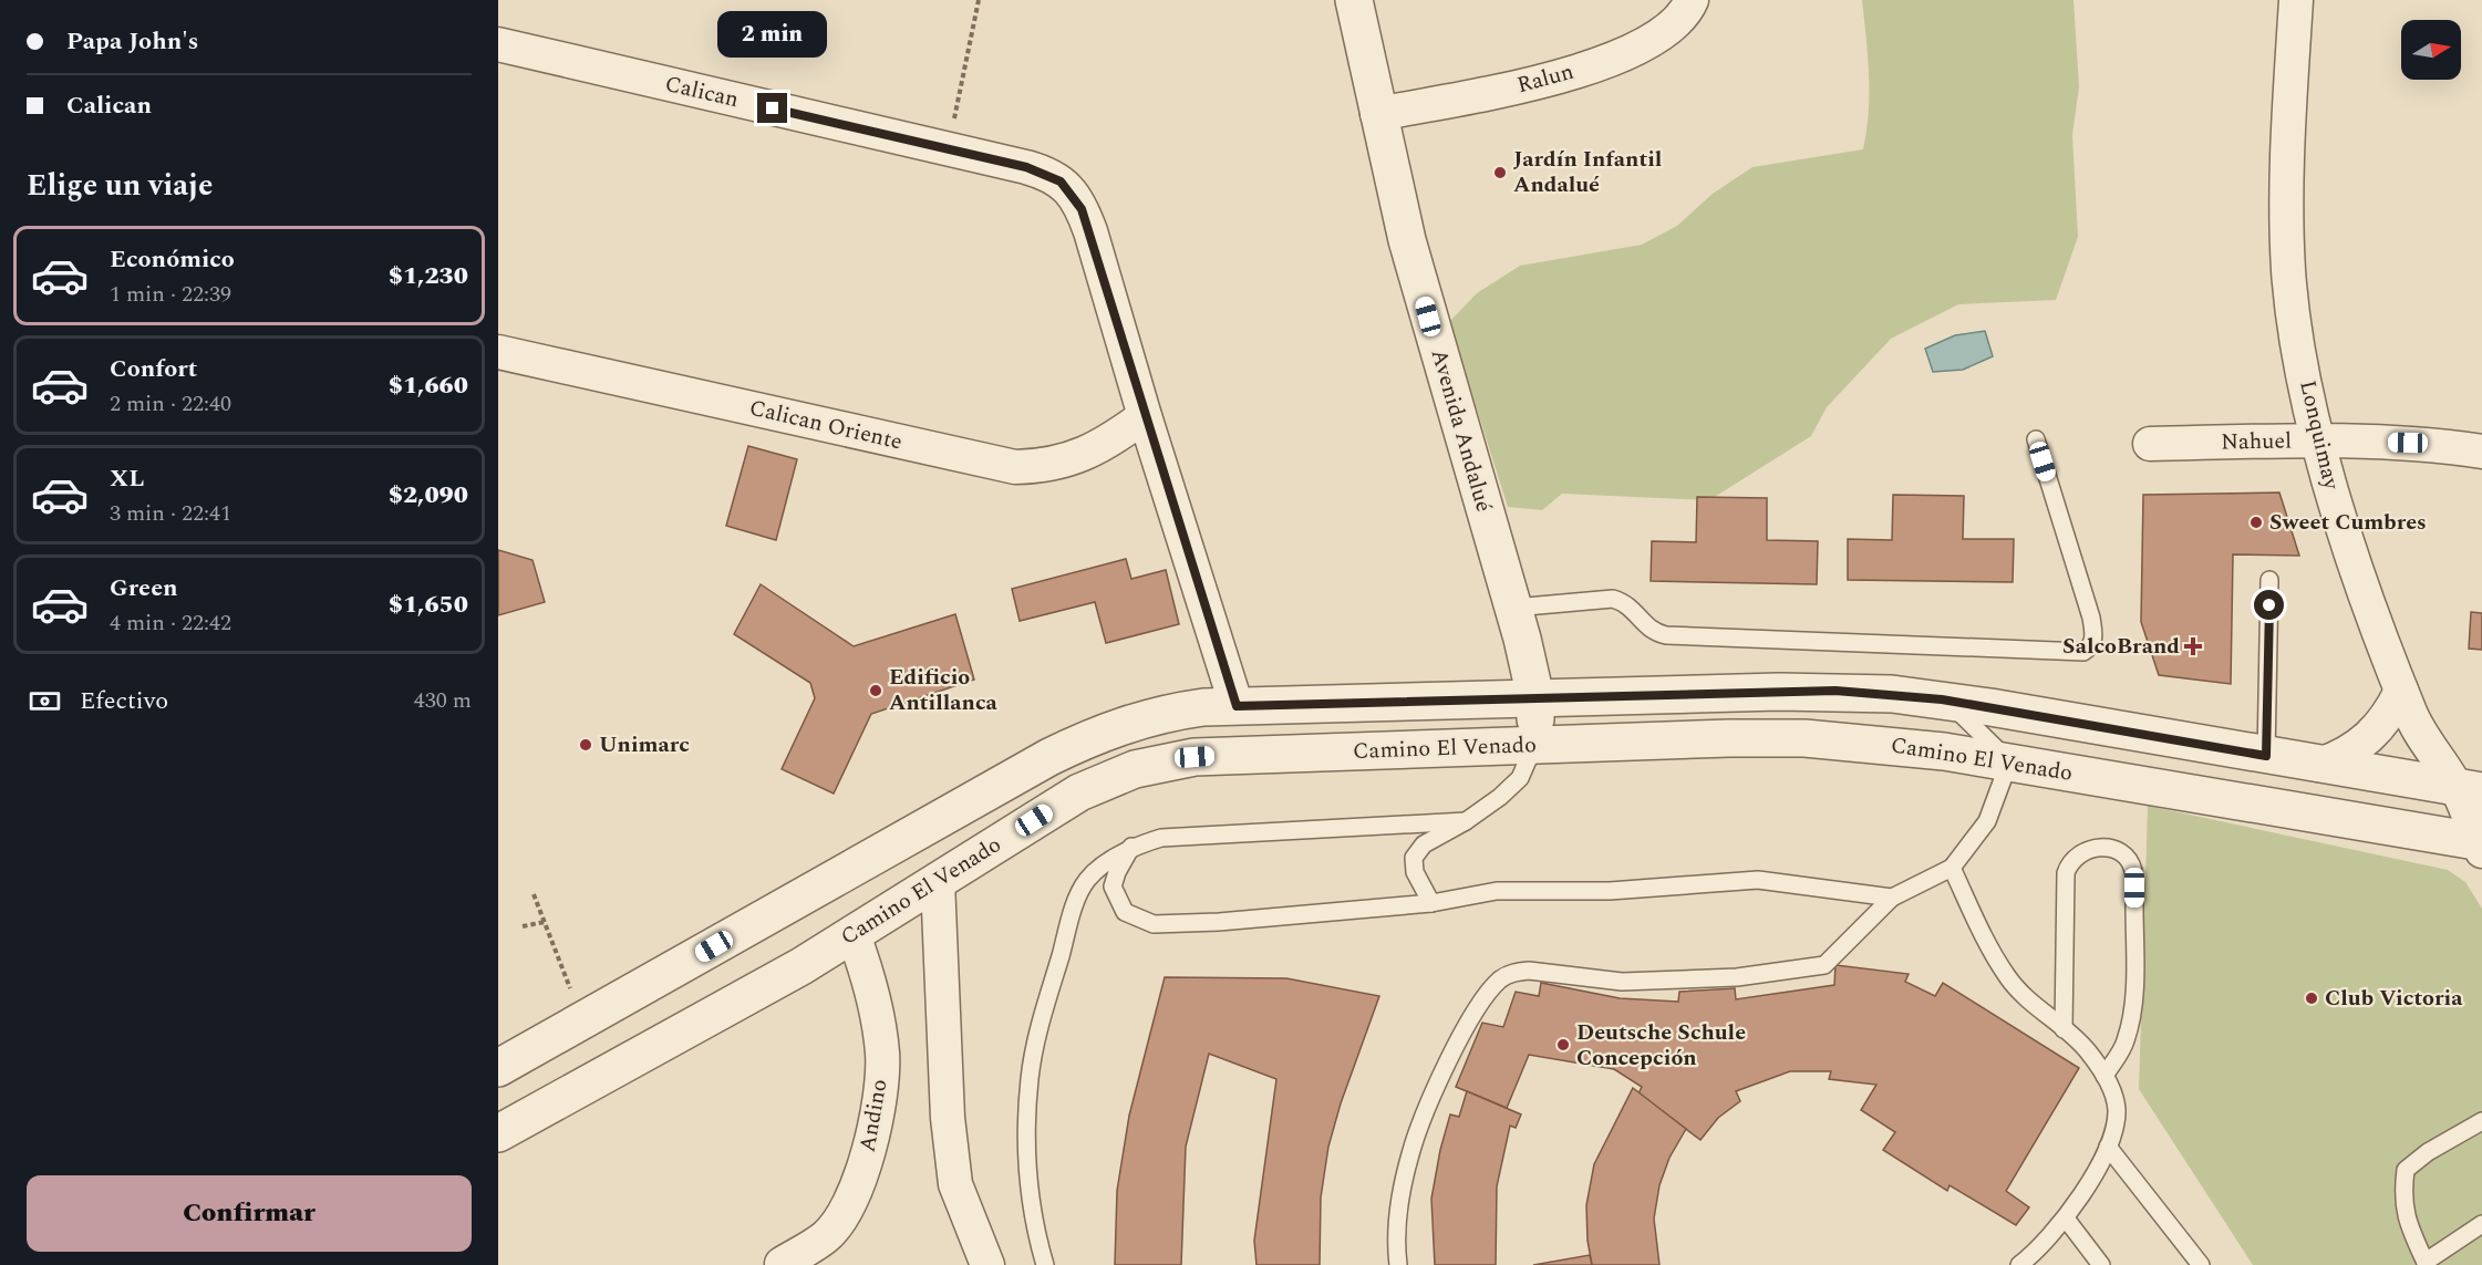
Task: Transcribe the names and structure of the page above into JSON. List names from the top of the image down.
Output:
{
  "streets": {
    "street": [
      "Ralun",
      "Calican",
      "Calican Oriente",
      "Avenida Andalué",
      "Lonquimay",
      "Nahuel",
      "Camino El Venado",
      "Andino"
    ]
  },
  "crossings": [
    ["Ralun", "Avenida Andalué"],
    ["Calican", "Calican Oriente"],
    ["Avenida Andalué", "Camino El Venado"],
    ["Lonquimay", "Nahuel"],
    ["Lonquimay", "Camino El Venado"],
    ["Camino El Venado", "Andino"]
  ],
  "places": {
    "other": [
      "Jardín Infantil Andalué",
      "Sweet Cumbres",
      "Edificio Antillanca",
      "Unimarc",
      "Club Victoria",
      "Deutsche Schule Concepción"
    ],
    "health": ["SalcoBrand"]
  },
  "north": "right",
  "page": {
    "banner": ["Papa John's", "Calican"],
    "bubble": "2 min",
    "heading": "Elige un viaje",
    "list": [
      {
        "name": "Económico",
        "note": "1 min · 22:39",
        "value": "$1,230"
      },
      {
        "name": "Confort",
        "note": "2 min · 22:40",
        "value": "$1,660"
      },
      {
        "name": "XL",
        "note": "3 min · 22:41",
        "value": "$2,090"
      },
      {
        "name": "Green",
        "note": "4 min · 22:42",
        "value": "$1,650"
      }
    ],
    "pay": ["Efectivo", "430 m"],
    "buttons": "Confirmar"
  }
}
